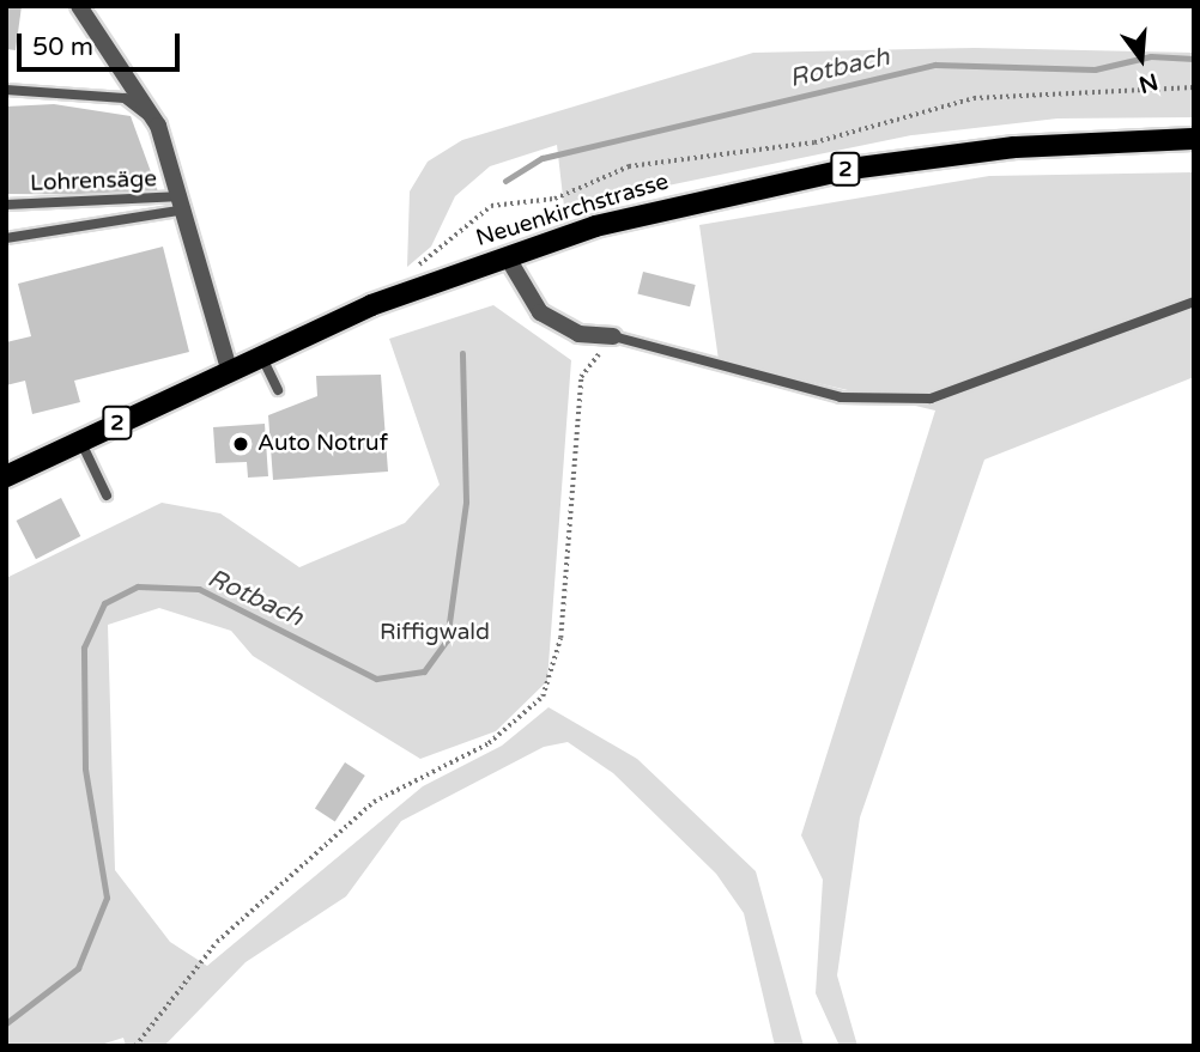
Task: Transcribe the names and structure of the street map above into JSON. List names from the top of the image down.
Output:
{
  "streets": {
    "main road": ["2", "Neuenkirchstrasse"],
    "lane": ["Lohrensäge"]
  },
  "water": ["Rotbach"],
  "parks": ["Riffigwald"],
  "places": ["Auto Notruf"],
  "scale_bar": "50 m",
  "north": "bottom"
}
